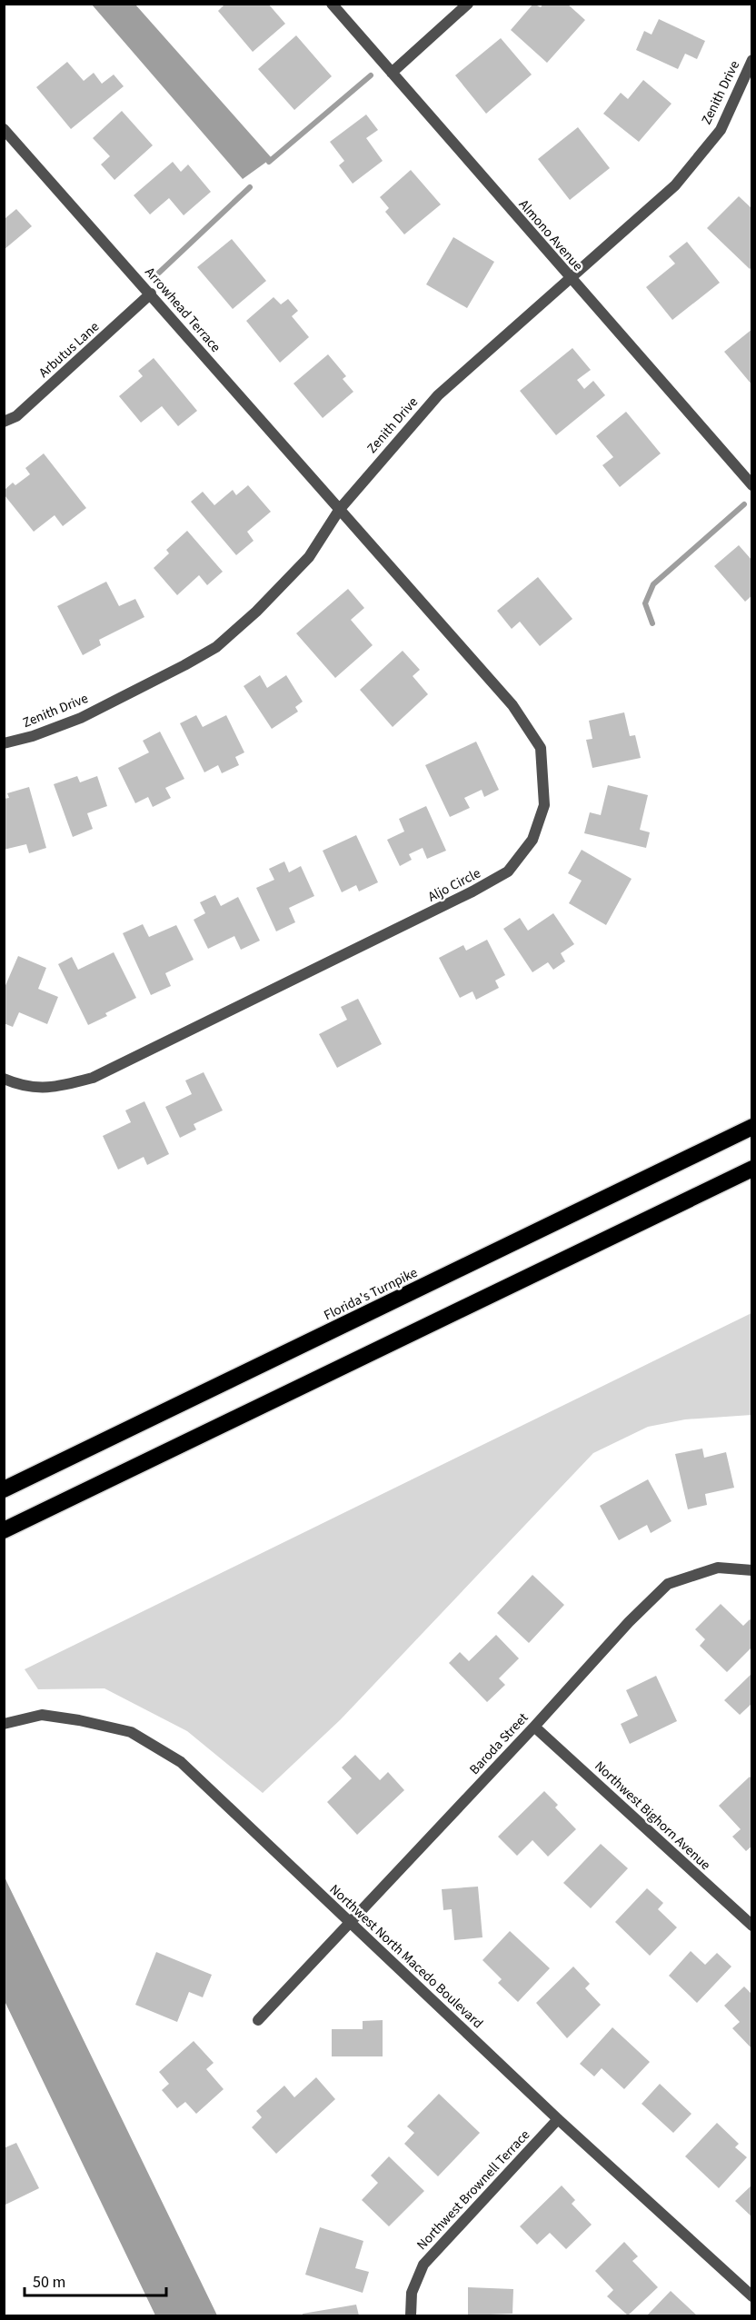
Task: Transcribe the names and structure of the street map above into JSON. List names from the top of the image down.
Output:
{
  "streets": {
    "highway": ["Florida's Turnpike"],
    "street": [
      "Zenith Drive",
      "Almono Avenue",
      "Arrowhead Terrace",
      "Arbutus Lane",
      "Aljo Circle",
      "Baroda Street",
      "Northwest Bighorn Avenue",
      "Northwest North Macedo Boulevard",
      "Northwest Brownell Terrace"
    ]
  },
  "crossings": [
    ["Zenith Drive", "Almono Avenue"],
    ["Zenith Drive", "Arrowhead Terrace"],
    ["Zenith Drive", "Aljo Circle"],
    ["Arrowhead Terrace", "Arbutus Lane"],
    ["Arrowhead Terrace", "Aljo Circle"],
    ["Baroda Street", "Northwest Bighorn Avenue"],
    ["Baroda Street", "Northwest North Macedo Boulevard"],
    ["Northwest North Macedo Boulevard", "Northwest Brownell Terrace"]
  ],
  "scale_bar": "50 m"
}
